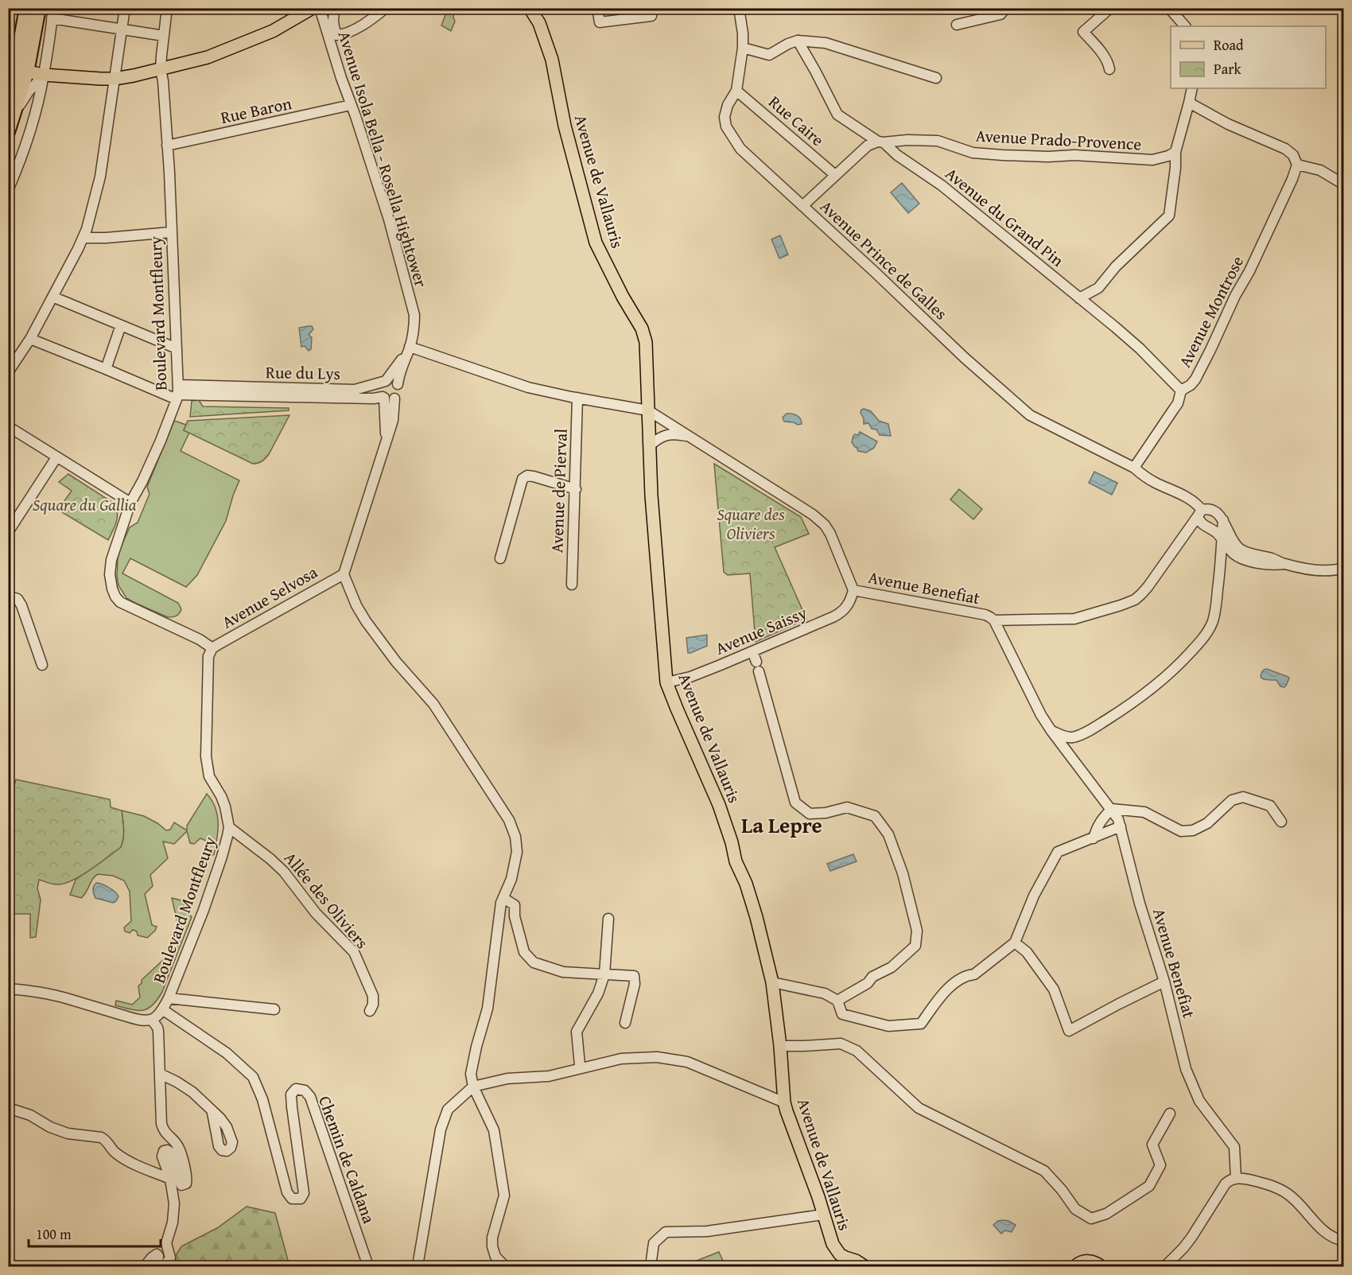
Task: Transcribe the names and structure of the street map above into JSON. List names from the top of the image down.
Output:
{
  "streets": {
    "main road": ["Avenue de Vallauris"],
    "street": [
      "Rue Baron",
      "Rue Caire",
      "Avenue Prado-Provence",
      "Avenue Isola Bella - Rosella Hightower",
      "Avenue du Grand Pin",
      "Avenue Prince de Galles",
      "Avenue Montrose",
      "Boulevard Montfleury",
      "Rue du Lys",
      "Avenue de Pierval",
      "Avenue Benefiat",
      "Avenue Selvosa",
      "Avenue Saissy",
      "Allée des Oliviers",
      "Chemin de Caldana"
    ]
  },
  "crossings": [
    ["Rue Baron", "Avenue Isola Bella - Rosella Hightower"],
    ["Rue Baron", "Boulevard Montfleury"],
    ["Rue Caire", "Avenue Prince de Galles"],
    ["Avenue Prado-Provence", "Avenue du Grand Pin"],
    ["Avenue Isola Bella - Rosella Hightower", "Rue du Lys"],
    ["Avenue de Vallauris", "Avenue Benefiat"],
    ["Avenue de Vallauris", "Avenue Saissy"],
    ["Avenue du Grand Pin", "Avenue Montrose"],
    ["Avenue Prince de Galles", "Avenue Montrose"],
    ["Boulevard Montfleury", "Rue du Lys"],
    ["Boulevard Montfleury", "Avenue Selvosa"],
    ["Boulevard Montfleury", "Allée des Oliviers"],
    ["Boulevard Montfleury", "Chemin de Caldana"],
    ["Avenue Benefiat", "Avenue Saissy"]
  ],
  "districts": ["La Lepre"],
  "parks": ["Square du Gallia", "Square des Oliviers"],
  "legend": ["Road", "Park"],
  "scale_bar": "100 m"
}
